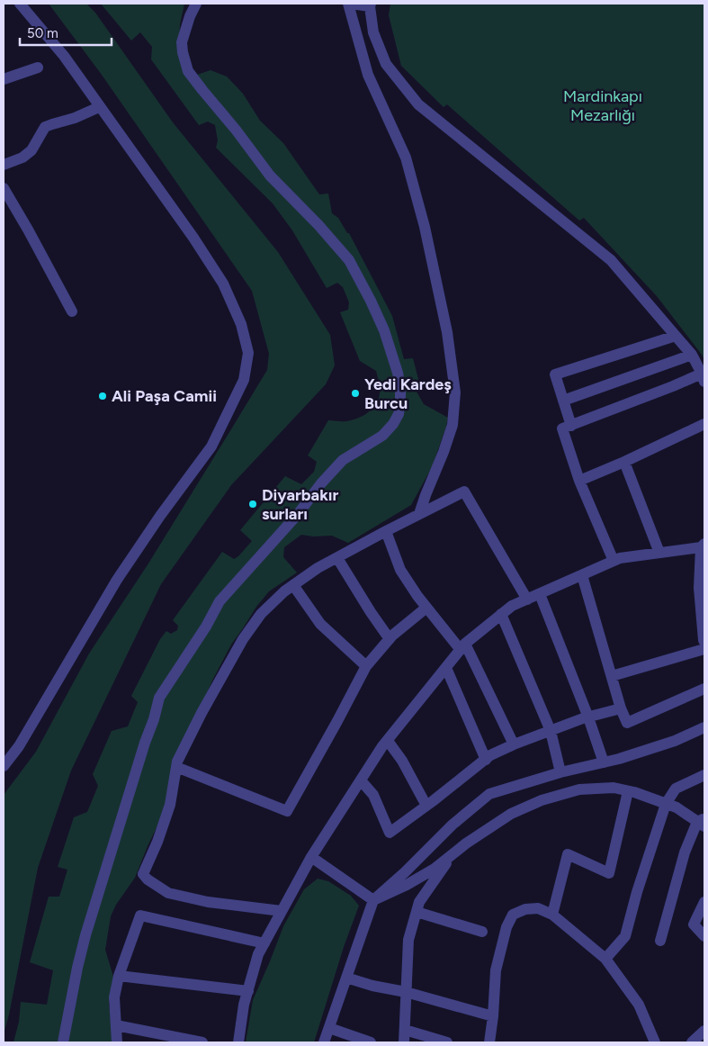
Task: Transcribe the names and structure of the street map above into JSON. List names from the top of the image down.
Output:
{
  "parks": ["Mardinkapı Mezarlığı"],
  "places": ["Yedi Kardeş Burcu", "Ali Paşa Camii", "Diyarbakır surları"],
  "scale_bar": "50 m"
}
